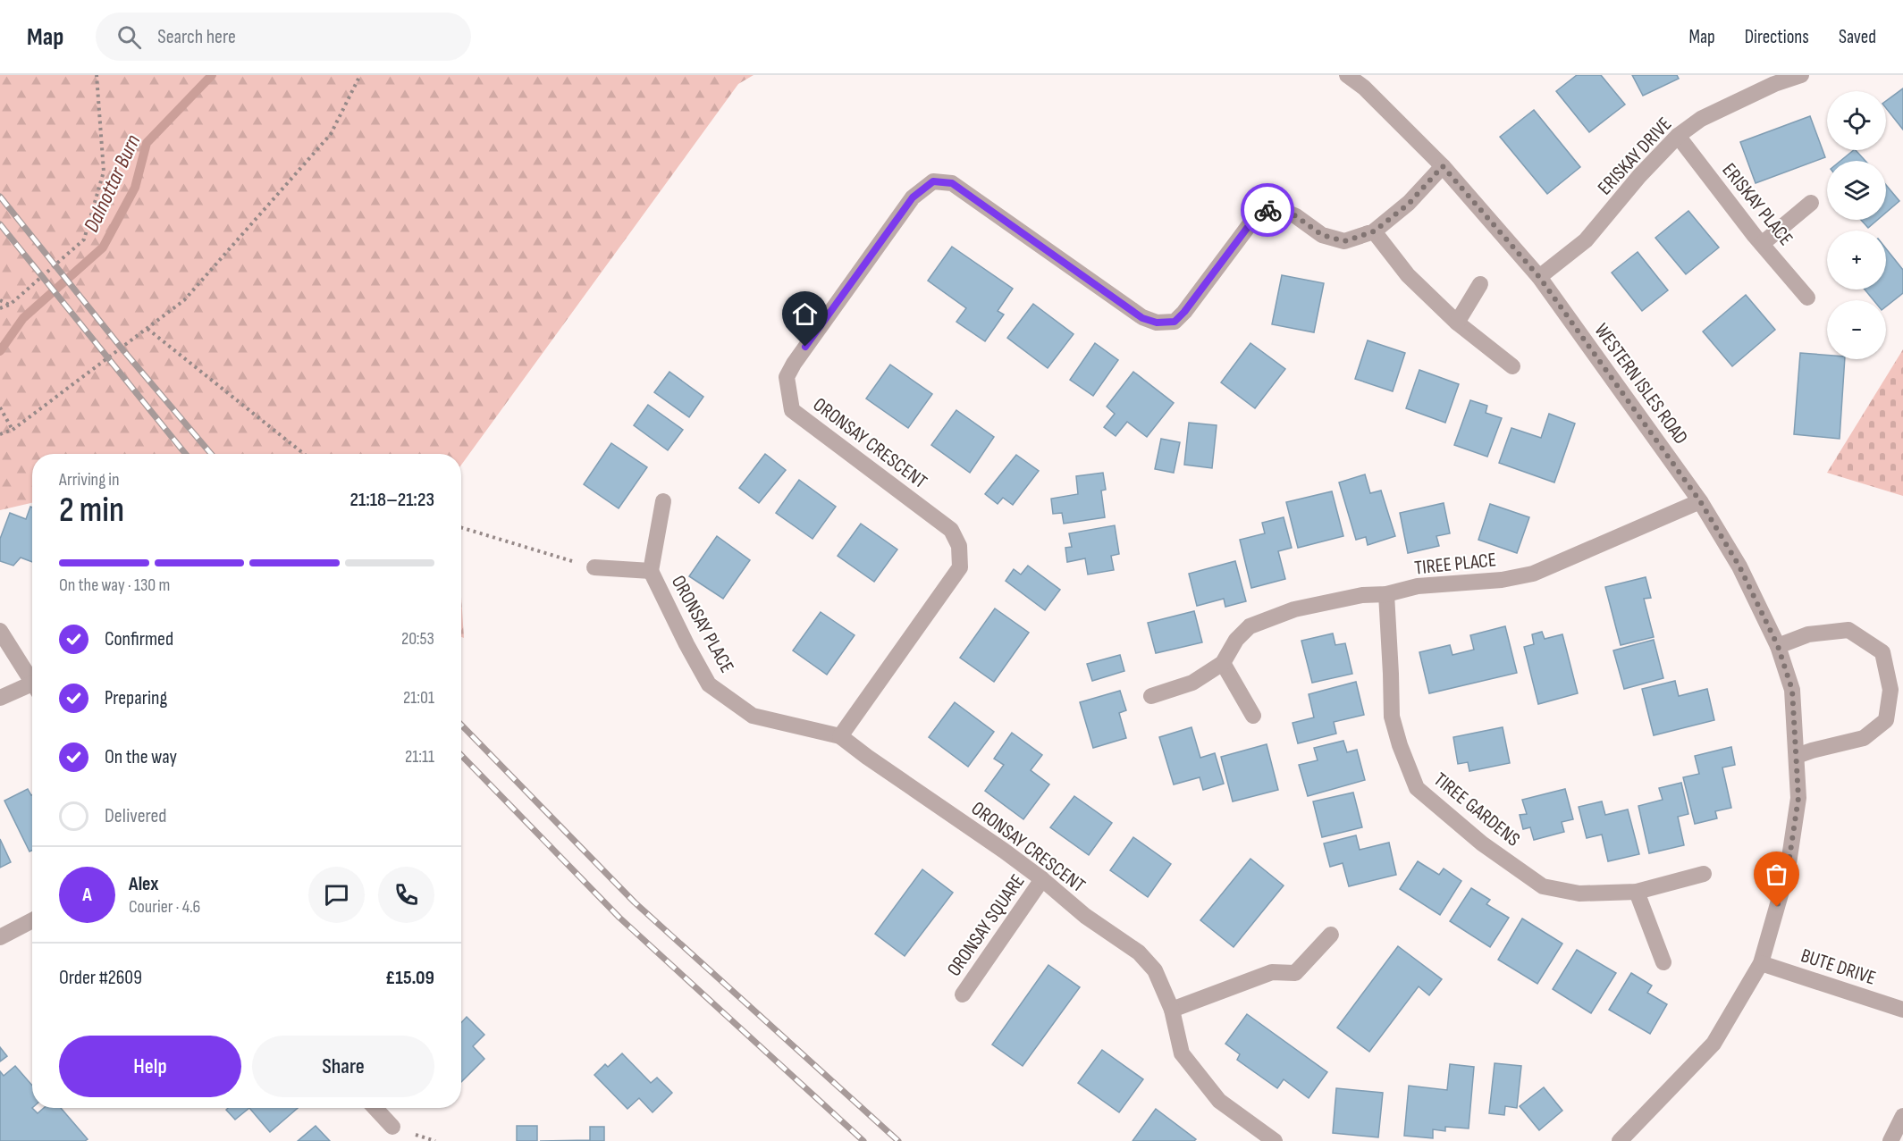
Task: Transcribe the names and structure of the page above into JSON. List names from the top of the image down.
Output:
{
  "streets": {
    "street": [
      "ERISKAY DRIVE",
      "ERISKAY PLACE",
      "WESTERN ISLES ROAD",
      "ORONSAY CRESCENT",
      "TIREE PLACE",
      "ORONSAY PLACE",
      "TIREE GARDENS",
      "ORONSAY SQUARE",
      "BUTE DRIVE"
    ]
  },
  "crossings": [
    ["ERISKAY DRIVE", "ERISKAY PLACE"],
    ["ERISKAY DRIVE", "WESTERN ISLES ROAD"],
    ["WESTERN ISLES ROAD", "ORONSAY CRESCENT"],
    ["WESTERN ISLES ROAD", "TIREE PLACE"],
    ["WESTERN ISLES ROAD", "BUTE DRIVE"],
    ["ORONSAY CRESCENT", "ORONSAY PLACE"],
    ["ORONSAY CRESCENT", "ORONSAY SQUARE"],
    ["TIREE PLACE", "TIREE GARDENS"]
  ],
  "water": ["Dalnottar Burn"],
  "page": {
    "header": "Map",
    "search": "Search here",
    "nav": ["Map", "Directions", "Saved"],
    "map_buttons": ["+", "−"],
    "heading": ["2 min", "Arriving in", "21:18–21:23"],
    "panel": [
      "Alex",
      "Courier · 4.6",
      "Order #2609",
      "£15.09"
    ],
    "bar": "On the way · 130 m",
    "list": [
      ["Confirmed", "20:53"],
      ["Preparing", "21:01"],
      ["On the way", "21:11"],
      "Delivered"
    ],
    "round": "A",
    "buttons": ["Help", "Share"]
  }
}
